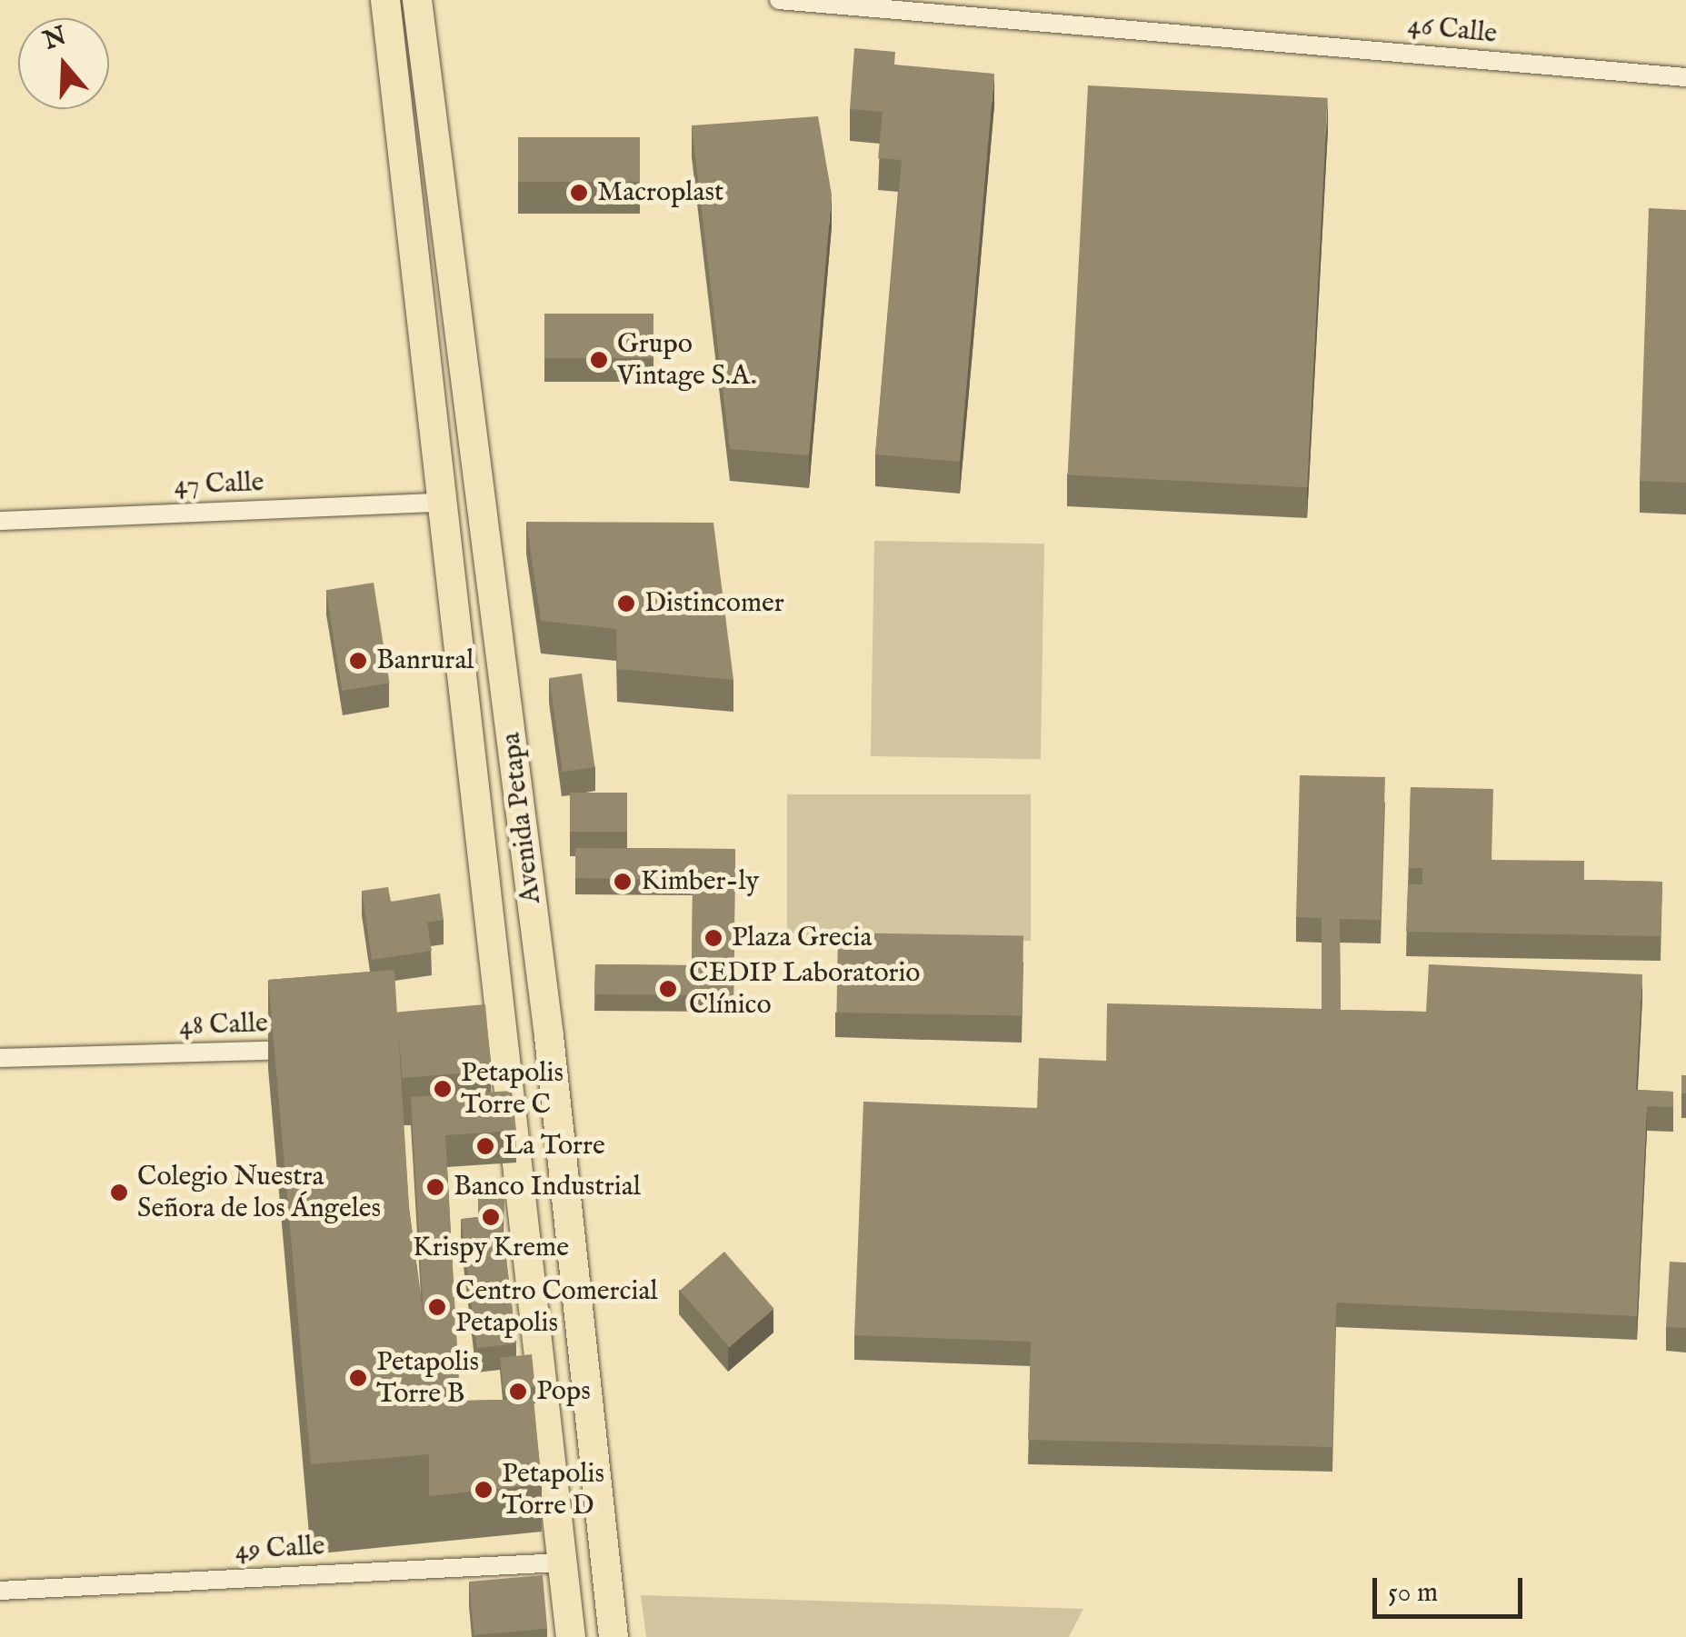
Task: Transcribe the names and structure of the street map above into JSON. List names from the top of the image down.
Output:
{
  "streets": {
    "main road": ["Avenida Petapa"],
    "street": [
      "46 Calle",
      "47 Calle",
      "48 Calle",
      "49 Calle"
    ]
  },
  "crossings": [
    ["47 Calle", "Avenida Petapa"],
    ["Avenida Petapa", "49 Calle"]
  ],
  "places": [
    "Macroplast",
    "Grupo Vintage S.A.",
    "Distincomer",
    "Banrural",
    "Kimber-ly",
    "Plaza Grecia",
    "CEDIP Laboratorio Clínico",
    "Petapolis Torre C",
    "La Torre",
    "Banco Industrial",
    "Colegio Nuestra Señora de los Ángeles",
    "Krispy Kreme",
    "Centro Comercial Petapolis",
    "Petapolis Torre B",
    "Pops",
    "Petapolis Torre D"
  ],
  "scale_bar": "50 m",
  "north": "top"
}
